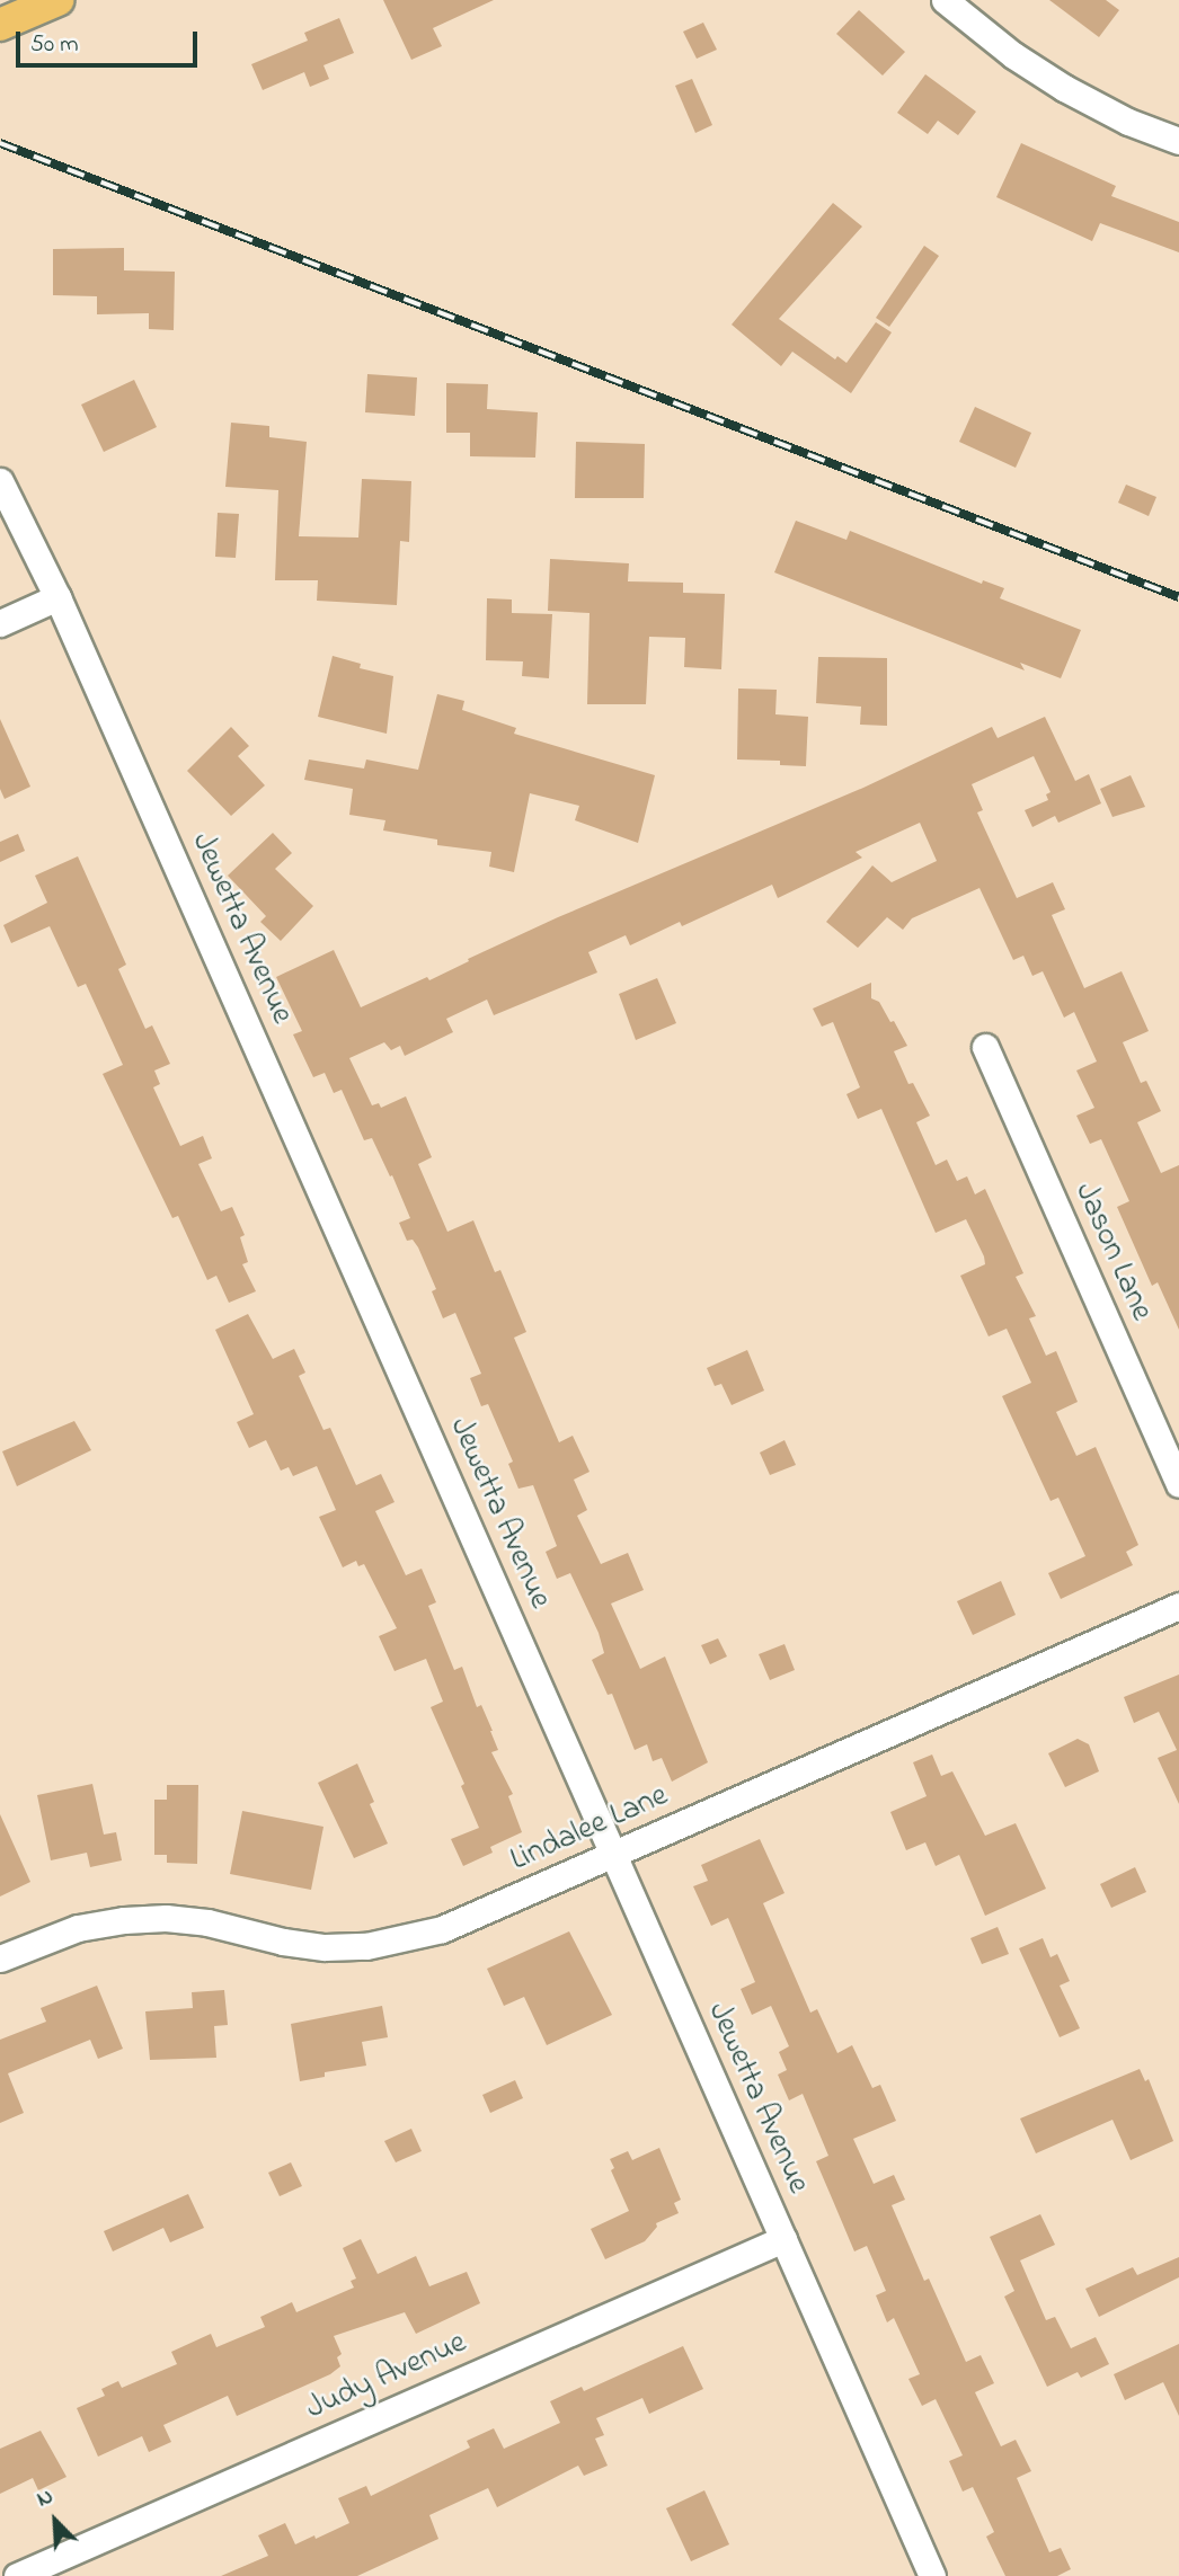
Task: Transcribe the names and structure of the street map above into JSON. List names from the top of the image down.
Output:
{
  "streets": {
    "street": [
      "Jewetta Avenue",
      "Jason Lane",
      "Lindalee Lane",
      "Judy Avenue"
    ]
  },
  "crossings": [
    ["Jewetta Avenue", "Lindalee Lane"],
    ["Jewetta Avenue", "Judy Avenue"]
  ],
  "scale_bar": "50 m",
  "north": "top left"
}
